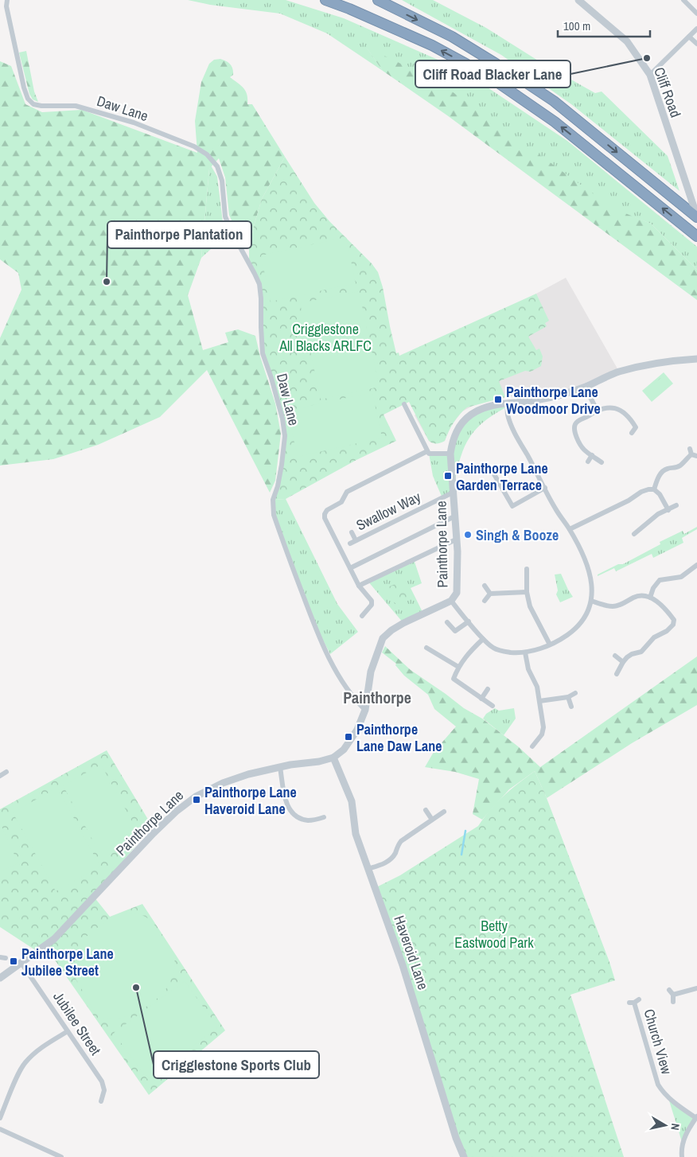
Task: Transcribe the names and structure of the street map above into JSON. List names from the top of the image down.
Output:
{
  "streets": {
    "street": [
      "Cliff Road",
      "Daw Lane",
      "Swallow Way",
      "Painthorpe Lane",
      "Haveroid Lane",
      "Jubilee Street",
      "Church View"
    ]
  },
  "crossings": [
    ["Daw Lane", "Painthorpe Lane"],
    ["Swallow Way", "Painthorpe Lane"],
    ["Painthorpe Lane", "Haveroid Lane"],
    ["Painthorpe Lane", "Jubilee Street"]
  ],
  "districts": ["Painthorpe"],
  "parks": ["Crigglestone All Blacks ARLFC", "Betty Eastwood Park"],
  "places": {
    "other": [
      "Cliff Road Blacker Lane",
      "Painthorpe Plantation",
      "Singh & Booze",
      "Crigglestone Sports Club"
    ],
    "transit": [
      "Painthorpe Lane Woodmoor Drive",
      "Painthorpe Lane Garden Terrace",
      "Painthorpe Lane Daw Lane",
      "Painthorpe Lane Haveroid Lane",
      "Painthorpe Lane Jubilee Street"
    ]
  },
  "scale_bar": "100 m",
  "north": "right"
}
